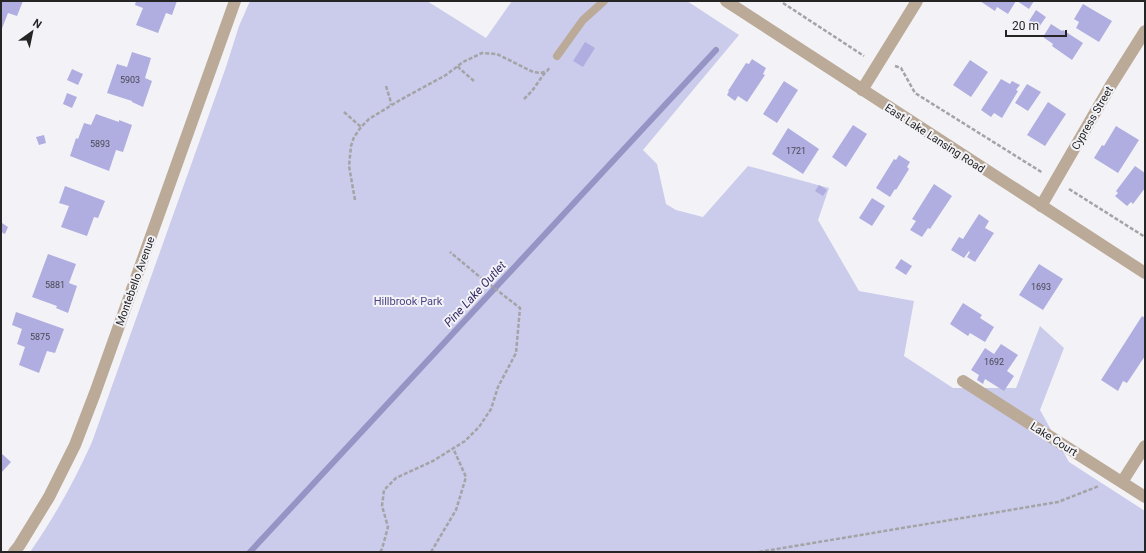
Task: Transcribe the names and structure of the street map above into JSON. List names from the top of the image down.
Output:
{
  "streets": {
    "street": [
      "Cypress Street",
      "East Lake Lansing Road",
      "Montebello Avenue",
      "Lake Court"
    ]
  },
  "crossings": [
    ["Cypress Street", "East Lake Lansing Road"]
  ],
  "water": ["Pine Lake Outlet"],
  "parks": ["Hillbrook Park"],
  "house_numbers": [
    "5903",
    "5893",
    "1721",
    "5881",
    "1693",
    "5875",
    "1692"
  ],
  "scale_bar": "20 m",
  "north": "top right"
}
